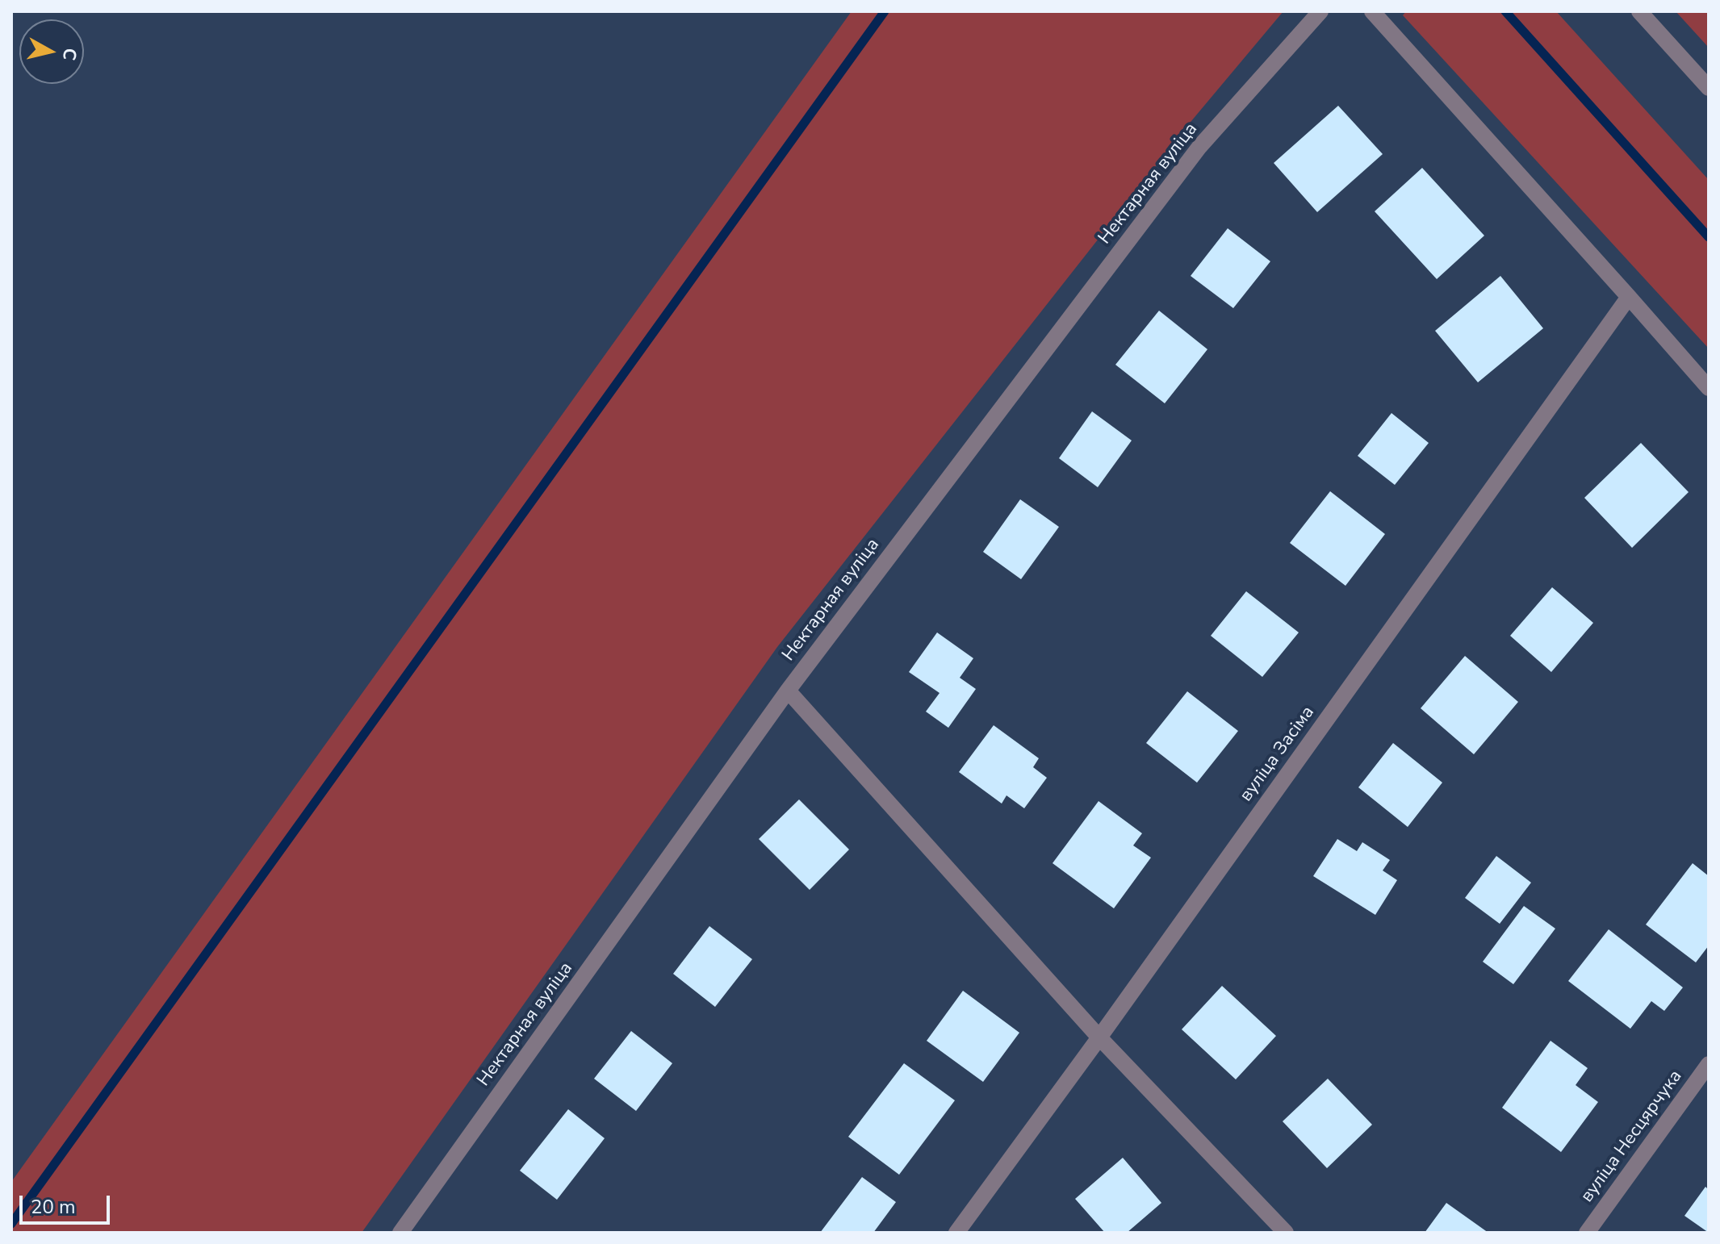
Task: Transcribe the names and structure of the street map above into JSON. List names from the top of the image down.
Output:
{
  "streets": {
    "street": ["Нектарная вуліца", "вуліца Засіма", "вуліца Несцярчука"]
  },
  "scale_bar": "20 m",
  "north": "right"
}
